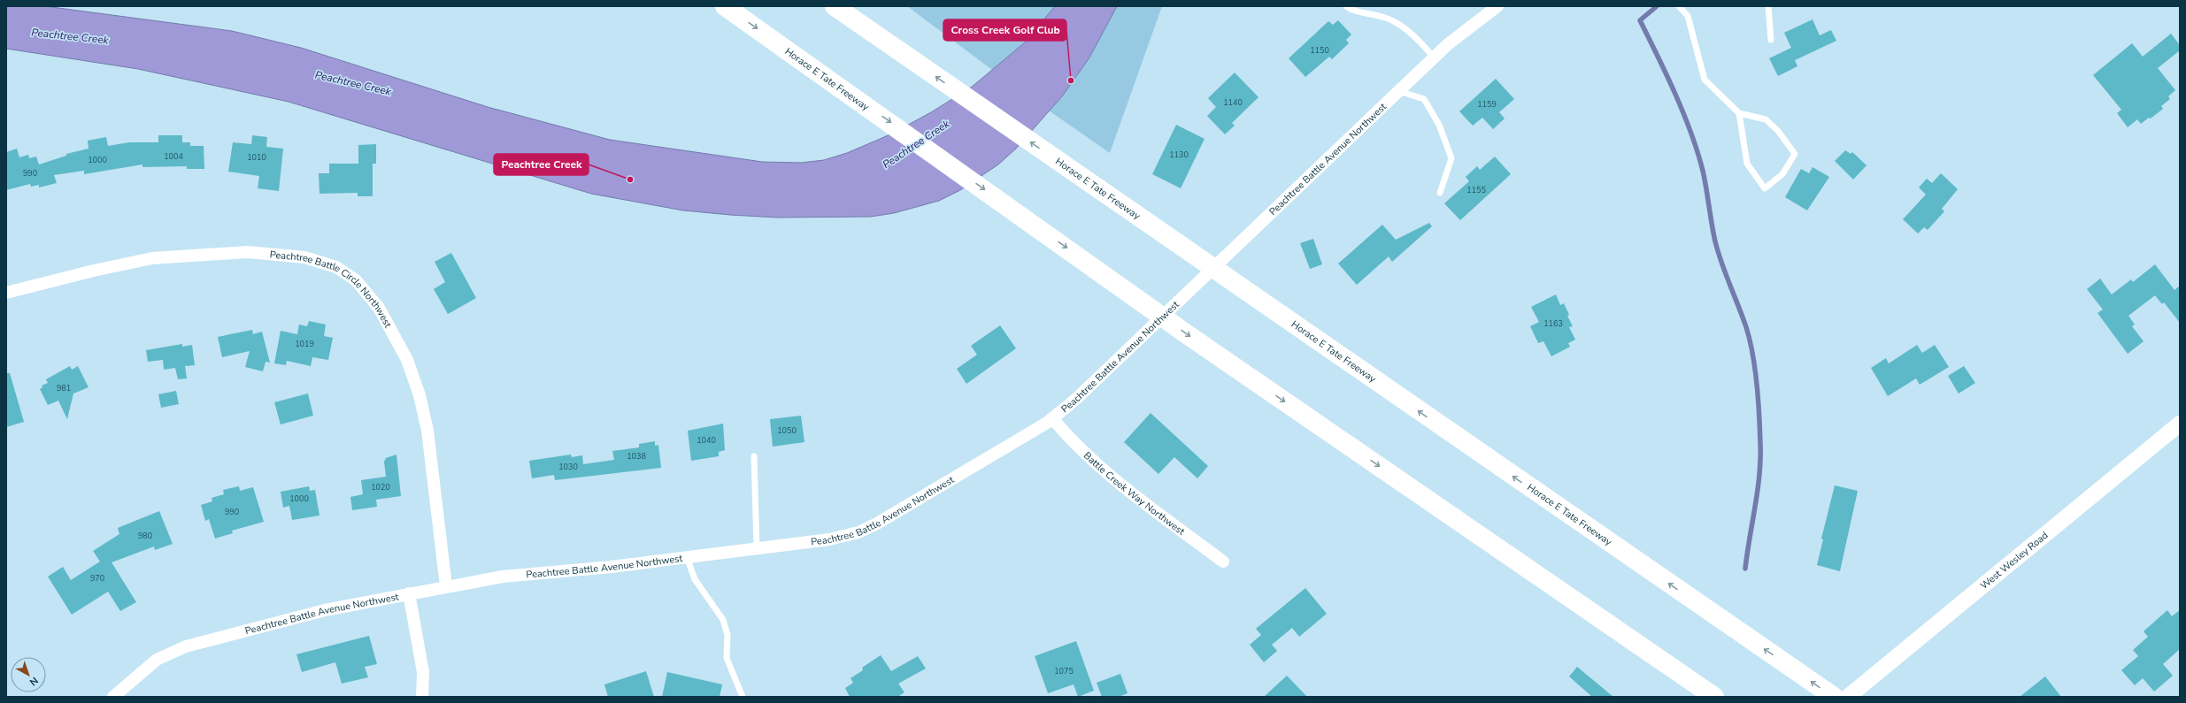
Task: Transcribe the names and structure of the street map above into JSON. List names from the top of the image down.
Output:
{
  "streets": {
    "highway": ["Horace E Tate Freeway"],
    "street": [
      "Peachtree Battle Avenue Northwest",
      "Peachtree Battle Circle Northwest",
      "Battle Creek Way Northwest",
      "West Wesley Road"
    ]
  },
  "crossings": [
    ["Peachtree Battle Avenue Northwest", "Peachtree Battle Circle Northwest"],
    ["Peachtree Battle Avenue Northwest", "Battle Creek Way Northwest"]
  ],
  "water": ["Peachtree Creek"],
  "places": ["Cross Creek Golf Club", "Peachtree Creek"],
  "house_numbers": [
    "1150",
    "1140",
    "1159",
    "1130",
    "1004",
    "1010",
    "1000",
    "990",
    "1155",
    "1163",
    "1019",
    "981",
    "1050",
    "1040",
    "1038",
    "1030",
    "1020",
    "1000",
    "990",
    "980",
    "970",
    "1075"
  ],
  "north": "bottom right"
}
